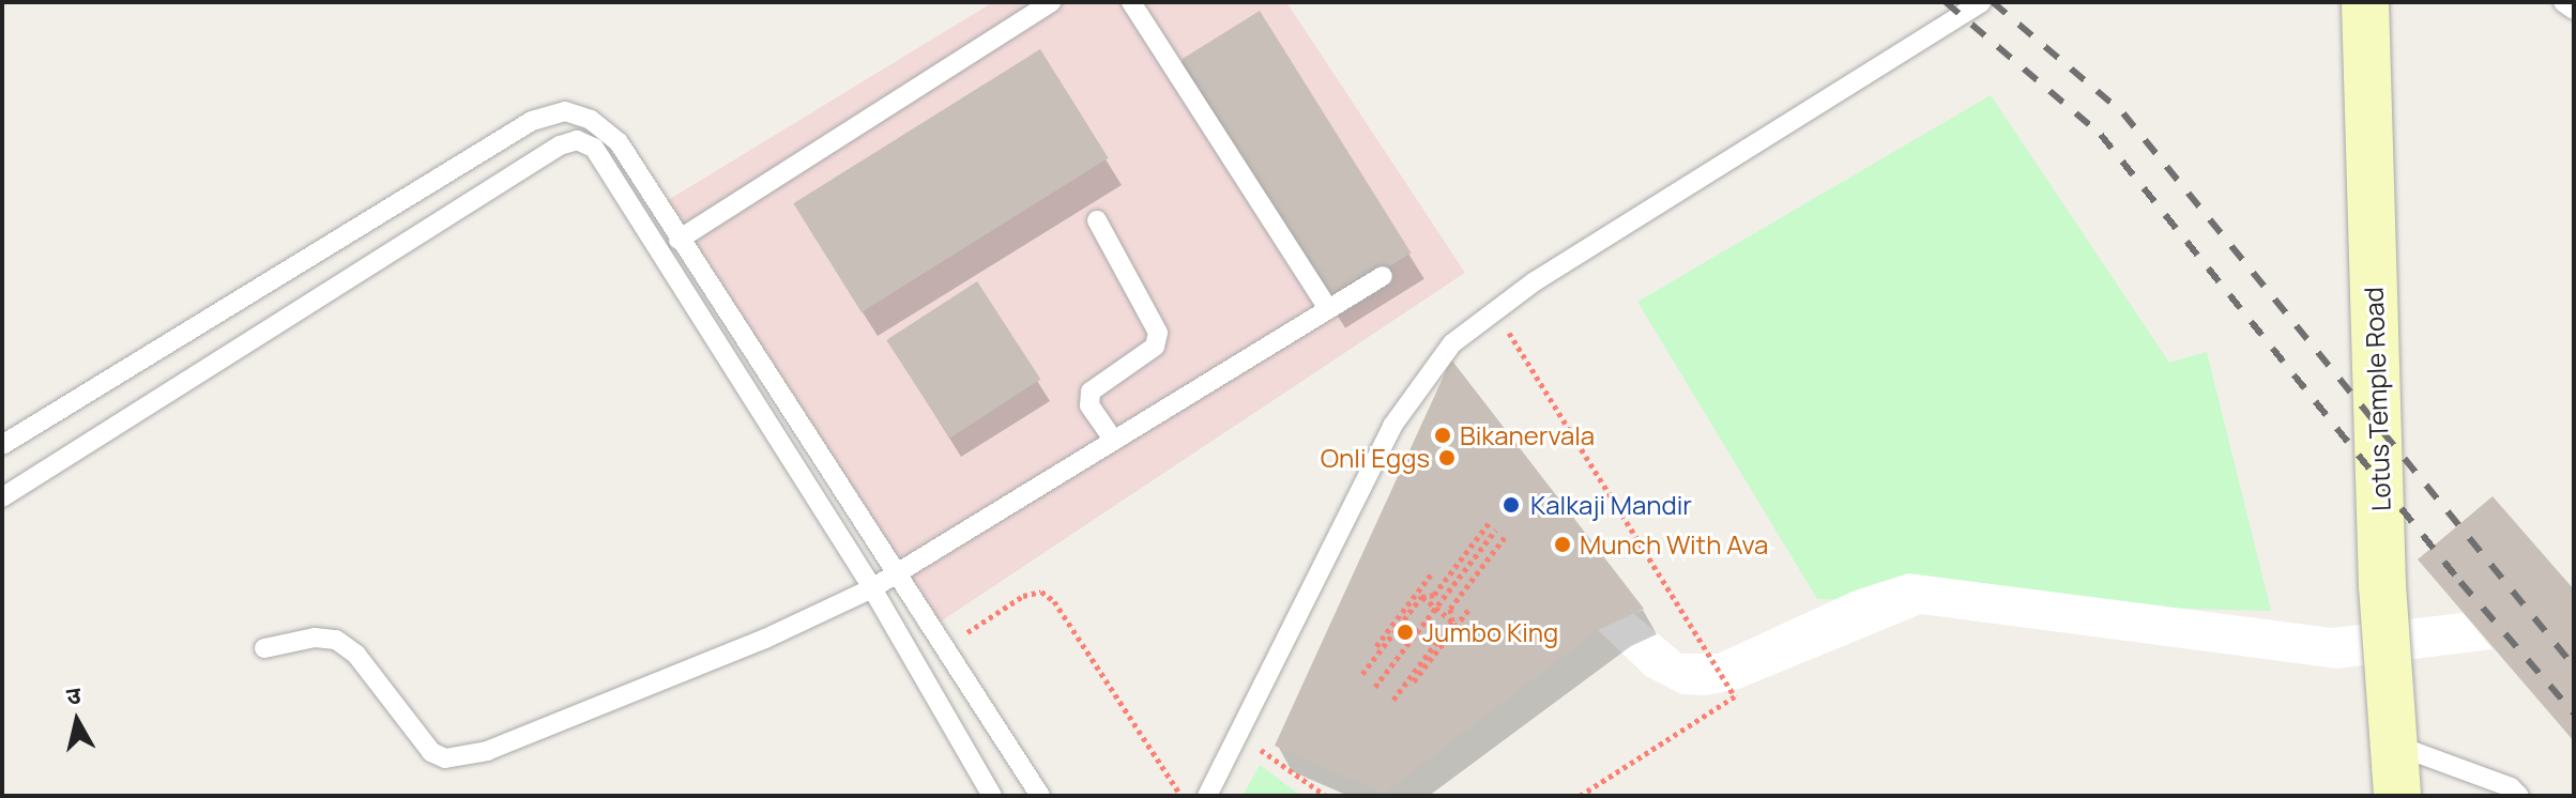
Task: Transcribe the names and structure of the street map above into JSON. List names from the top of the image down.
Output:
{
  "streets": {
    "street": ["Lotus Temple Road"]
  },
  "places": [
    "Bikanervala",
    "Onli Eggs",
    "Kalkaji Mandir",
    "Munch With Ava",
    "Jumbo King"
  ],
  "north": "top"
}
